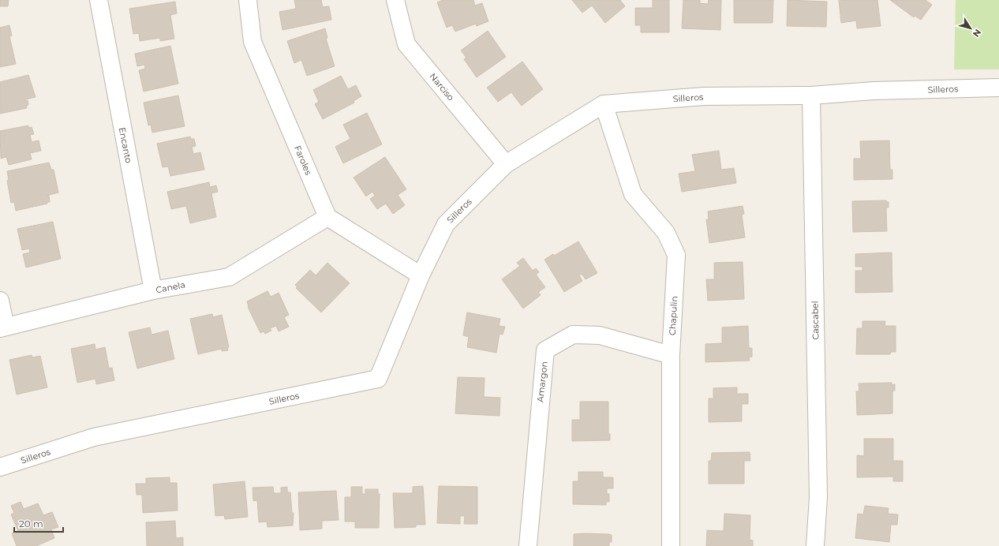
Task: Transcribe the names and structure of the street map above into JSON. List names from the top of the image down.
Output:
{
  "streets": {
    "street": [
      "Narciso",
      "Silleros",
      "Encanto",
      "Faroles",
      "Canela",
      "Chapulin",
      "Cascabel",
      "Amargon"
    ]
  },
  "crossings": [
    ["Narciso", "Silleros"],
    ["Silleros", "Chapulin"],
    ["Silleros", "Cascabel"],
    ["Encanto", "Canela"],
    ["Faroles", "Canela"],
    ["Chapulin", "Amargon"]
  ],
  "scale_bar": "20 m",
  "north": "bottom right"
}
